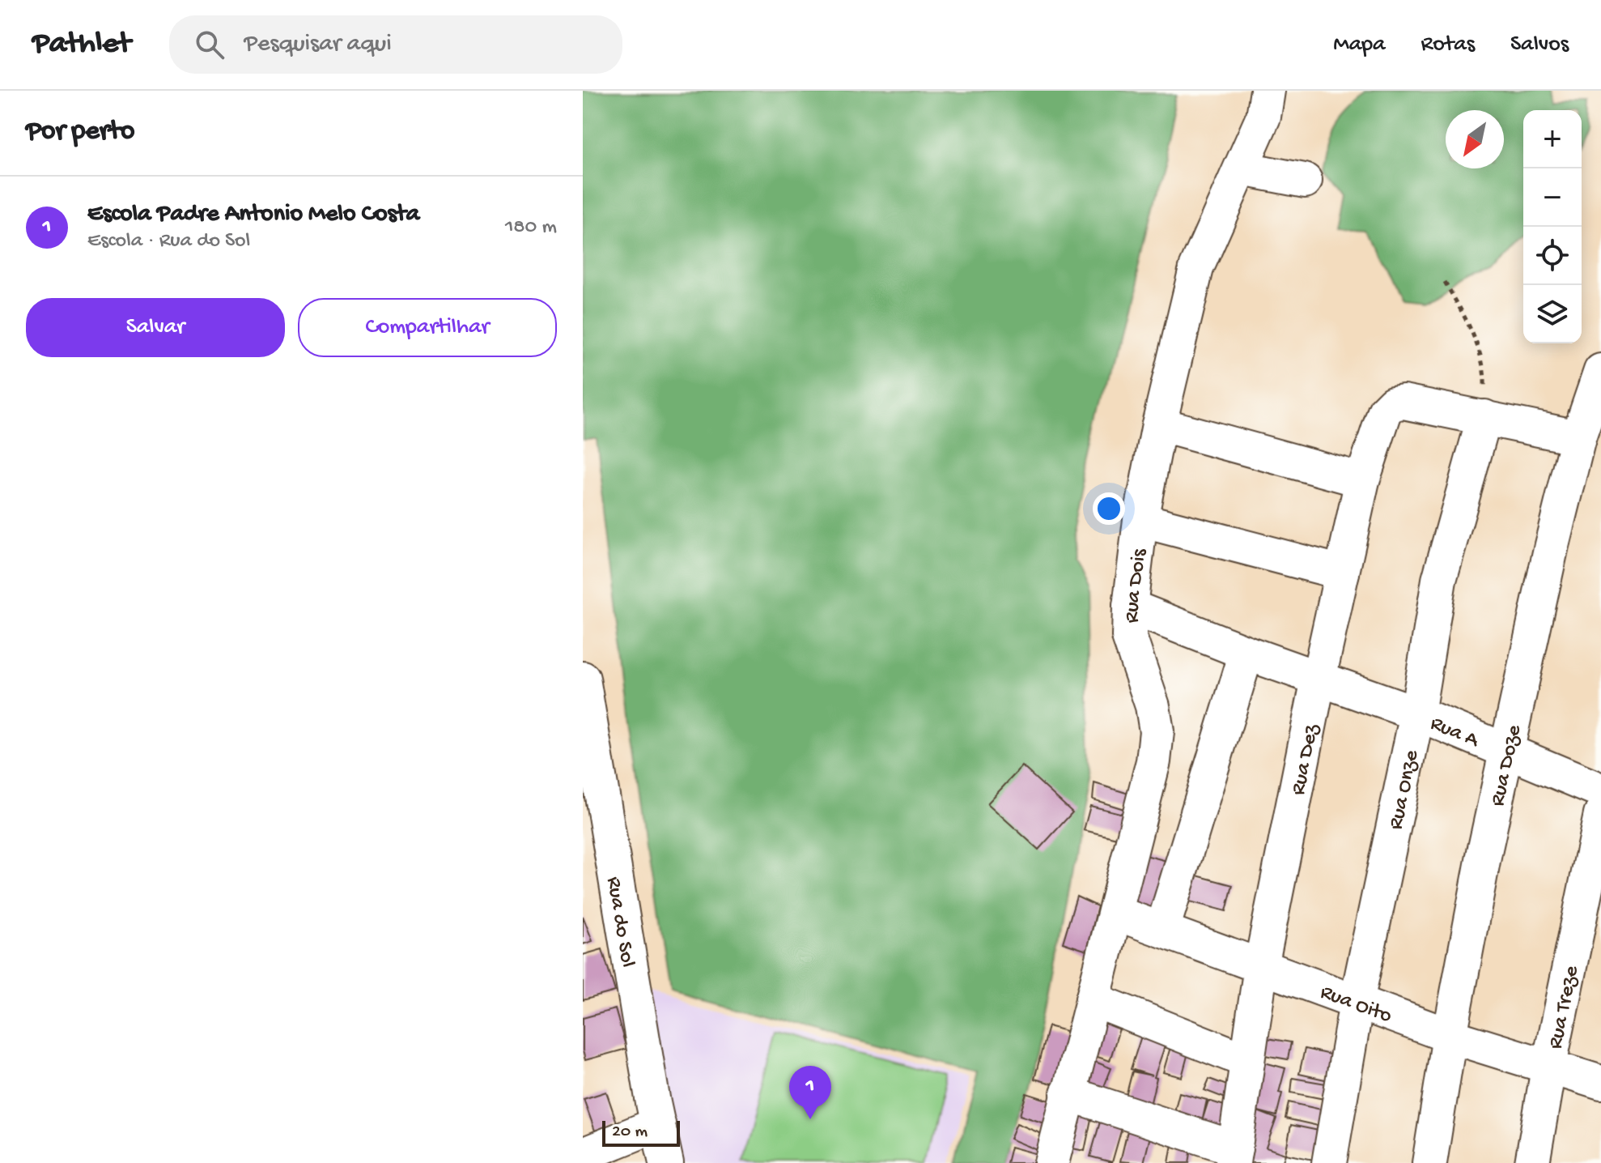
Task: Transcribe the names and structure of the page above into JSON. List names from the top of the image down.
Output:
{
  "streets": {
    "street": [
      "Rua Dois",
      "Rua A",
      "Rua Dez",
      "Rua Doze",
      "Rua Onze",
      "Rua do Sol",
      "Rua Oito",
      "Rua Treze"
    ]
  },
  "crossings": [
    ["Rua Dois", "Rua A"],
    ["Rua Dois", "Rua Oito"],
    ["Rua A", "Rua Dez"],
    ["Rua A", "Rua Doze"],
    ["Rua A", "Rua Onze"],
    ["Rua Dez", "Rua Onze"],
    ["Rua Dez", "Rua Oito"],
    ["Rua Doze", "Rua Oito"],
    ["Rua Onze", "Rua Oito"],
    ["Rua Oito", "Rua Treze"]
  ],
  "scale_bar": "20 m",
  "north": "bottom left",
  "page": {
    "header": "Pathlet",
    "search": "Pesquisar aqui",
    "nav": ["Mapa", "Rotas", "Salvos"],
    "heading": "Por perto",
    "map_buttons": ["+", "−"],
    "list": [
      {
        "mark": "1",
        "name": "Escola Padre Antonio Melo Costa",
        "note": "Escola · Rua do Sol",
        "value": "180 m"
      }
    ],
    "buttons": ["Salvar", "Compartilhar"],
    "pins": "1",
    "scale": "20 m"
  }
}
